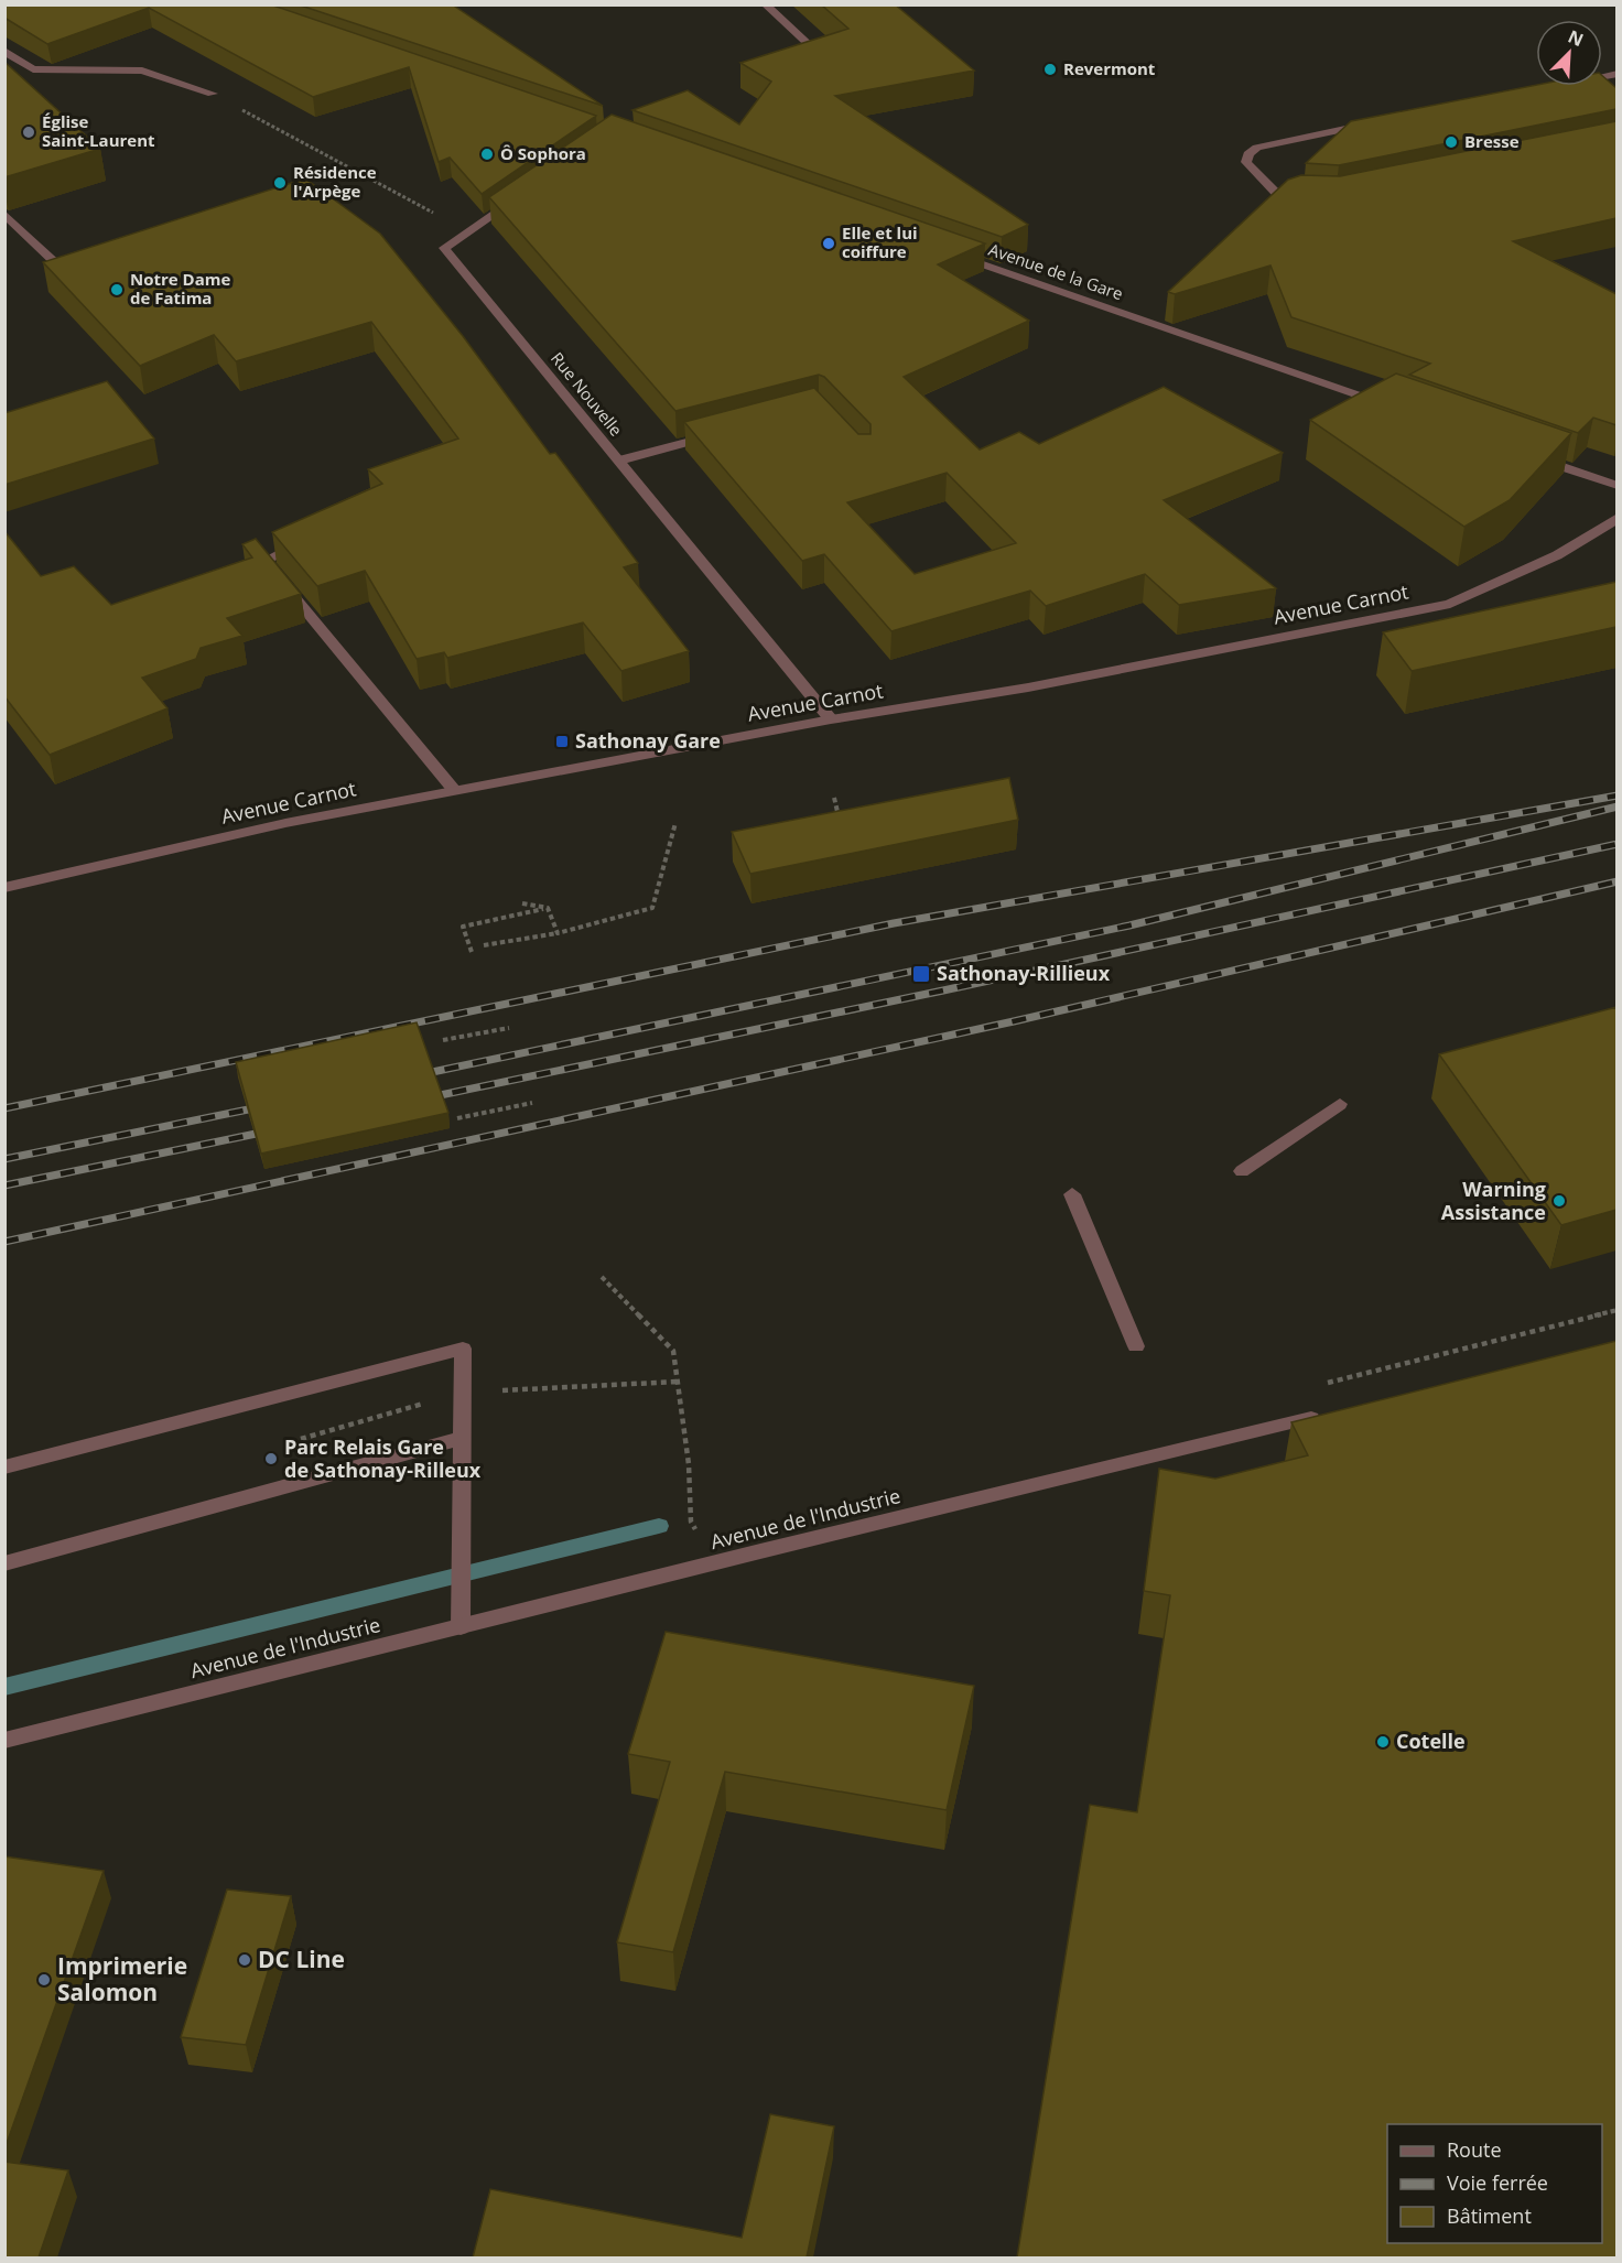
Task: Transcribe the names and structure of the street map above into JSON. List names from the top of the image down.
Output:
{
  "streets": {
    "street": [
      "Avenue de la Gare",
      "Rue Nouvelle",
      "Avenue Carnot",
      "Avenue de l'Industrie"
    ]
  },
  "crossings": [
    ["Rue Nouvelle", "Avenue Carnot"]
  ],
  "places": {
    "other": [
      "Revermont",
      "Église Saint-Laurent",
      "Bresse",
      "Ô Sophora",
      "Résidence l'Arpège",
      "Elle et lui coiffure",
      "Notre Dame de Fatima",
      "Warning Assistance",
      "Parc Relais Gare de Sathonay-Rilleux",
      "Cotelle",
      "DC Line",
      "Imprimerie Salomon"
    ],
    "transit": ["Sathonay Gare", "Sathonay-Rillieux"]
  },
  "legend": ["Route", "Voie ferrée", "Bâtiment"],
  "north": "top right"
}
